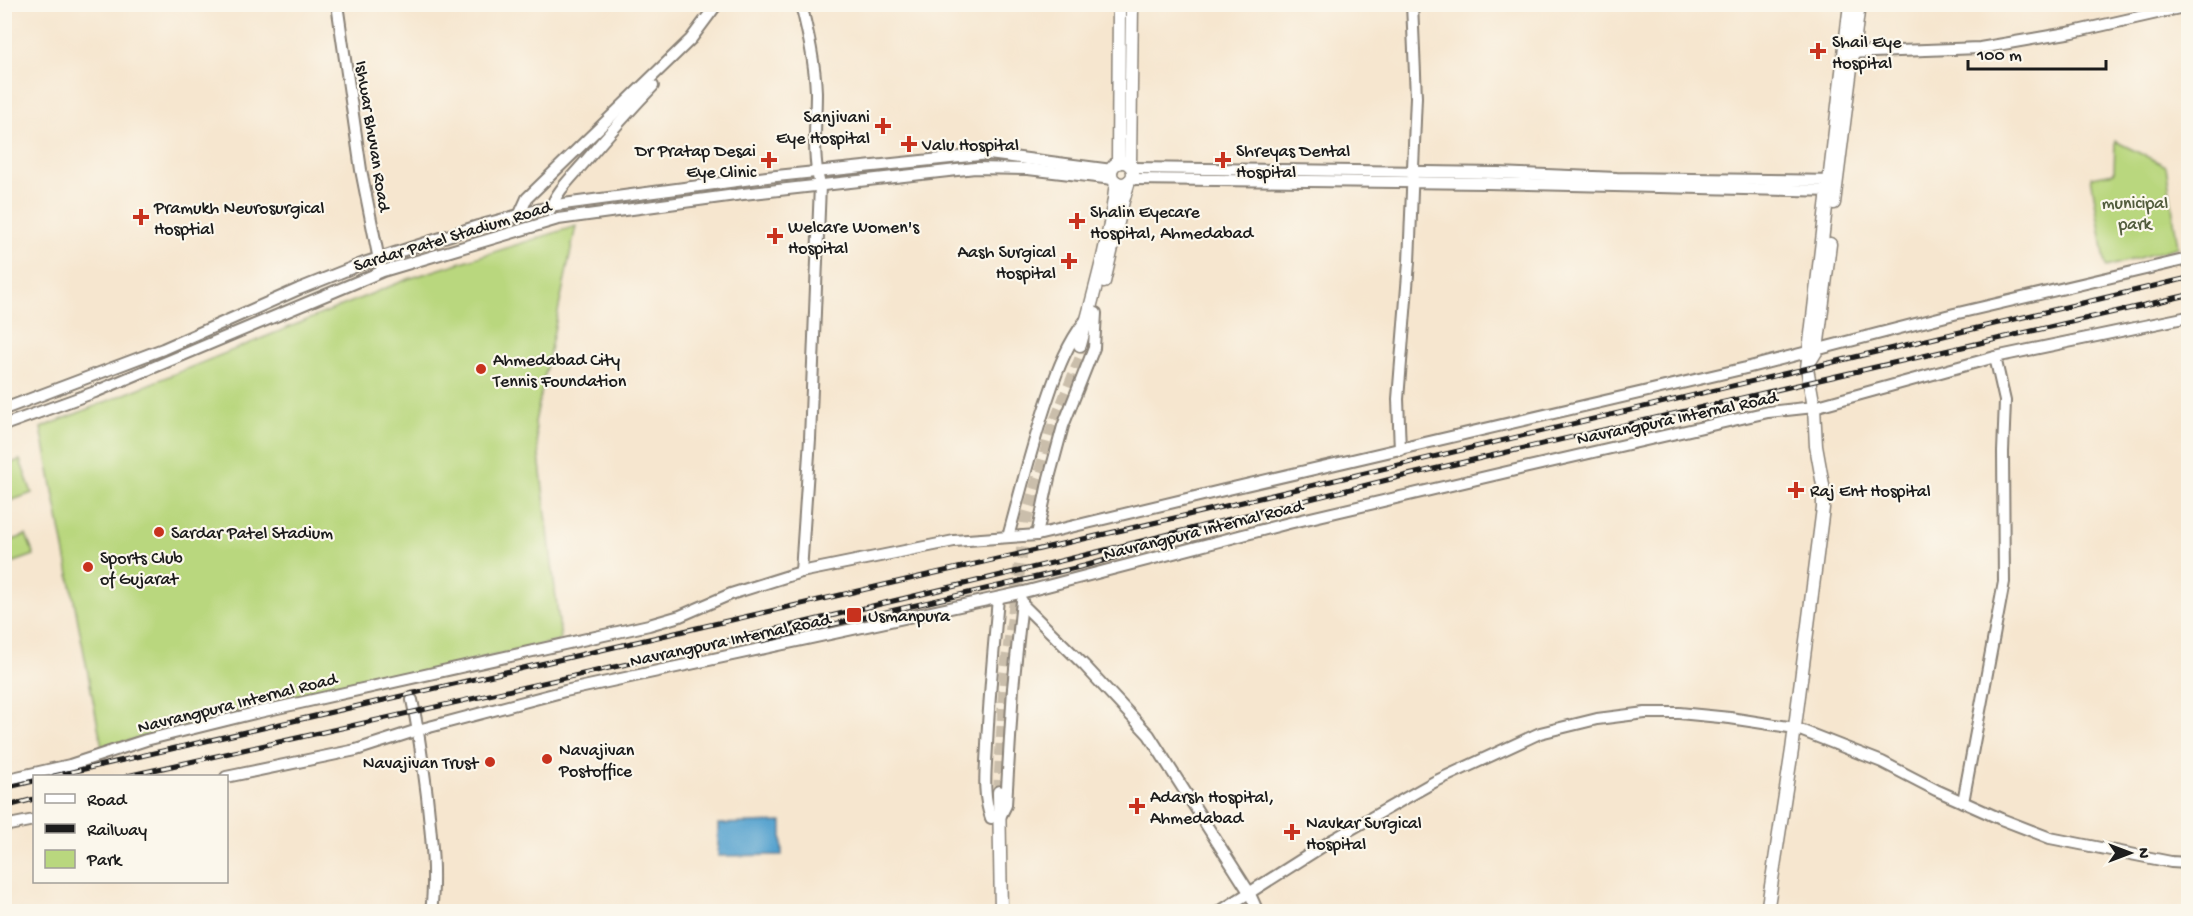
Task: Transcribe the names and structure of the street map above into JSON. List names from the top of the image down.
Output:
{
  "streets": {
    "street": ["Ishwar Bhuvan Road", "Sardar Patel Stadium Road", "Navrangpura Internal Road"]
  },
  "crossings": [
    ["Ishwar Bhuvan Road", "Sardar Patel Stadium Road"]
  ],
  "parks": ["municipal park"],
  "places": {
    "health": [
      "Shail Eye Hospital",
      "Sanjivani Eye Hospital",
      "Valu Hospital",
      "Dr Pratap Desai Eye Clinic",
      "Shreyas Dental Hospital",
      "Pramukh Neurosurgical Hosptial",
      "Shalin Eyecare Hospital, Ahmedabad",
      "Welcare Women's Hospital",
      "Aash Surgical Hospital",
      "Raj Ent Hospital",
      "Adarsh Hospital, Ahmedabad",
      "Navkar Surgical Hospital"
    ],
    "other": [
      "Ahmedabad City Tennis Foundation",
      "Sardar Patel Stadium",
      "Sports Club of Gujarat",
      "Navajivan Postoffice",
      "Navajivan Trust"
    ],
    "transit": ["Usmanpura"]
  },
  "legend": ["Road", "Railway", "Park"],
  "scale_bar": "100 m",
  "north": "right"
}
